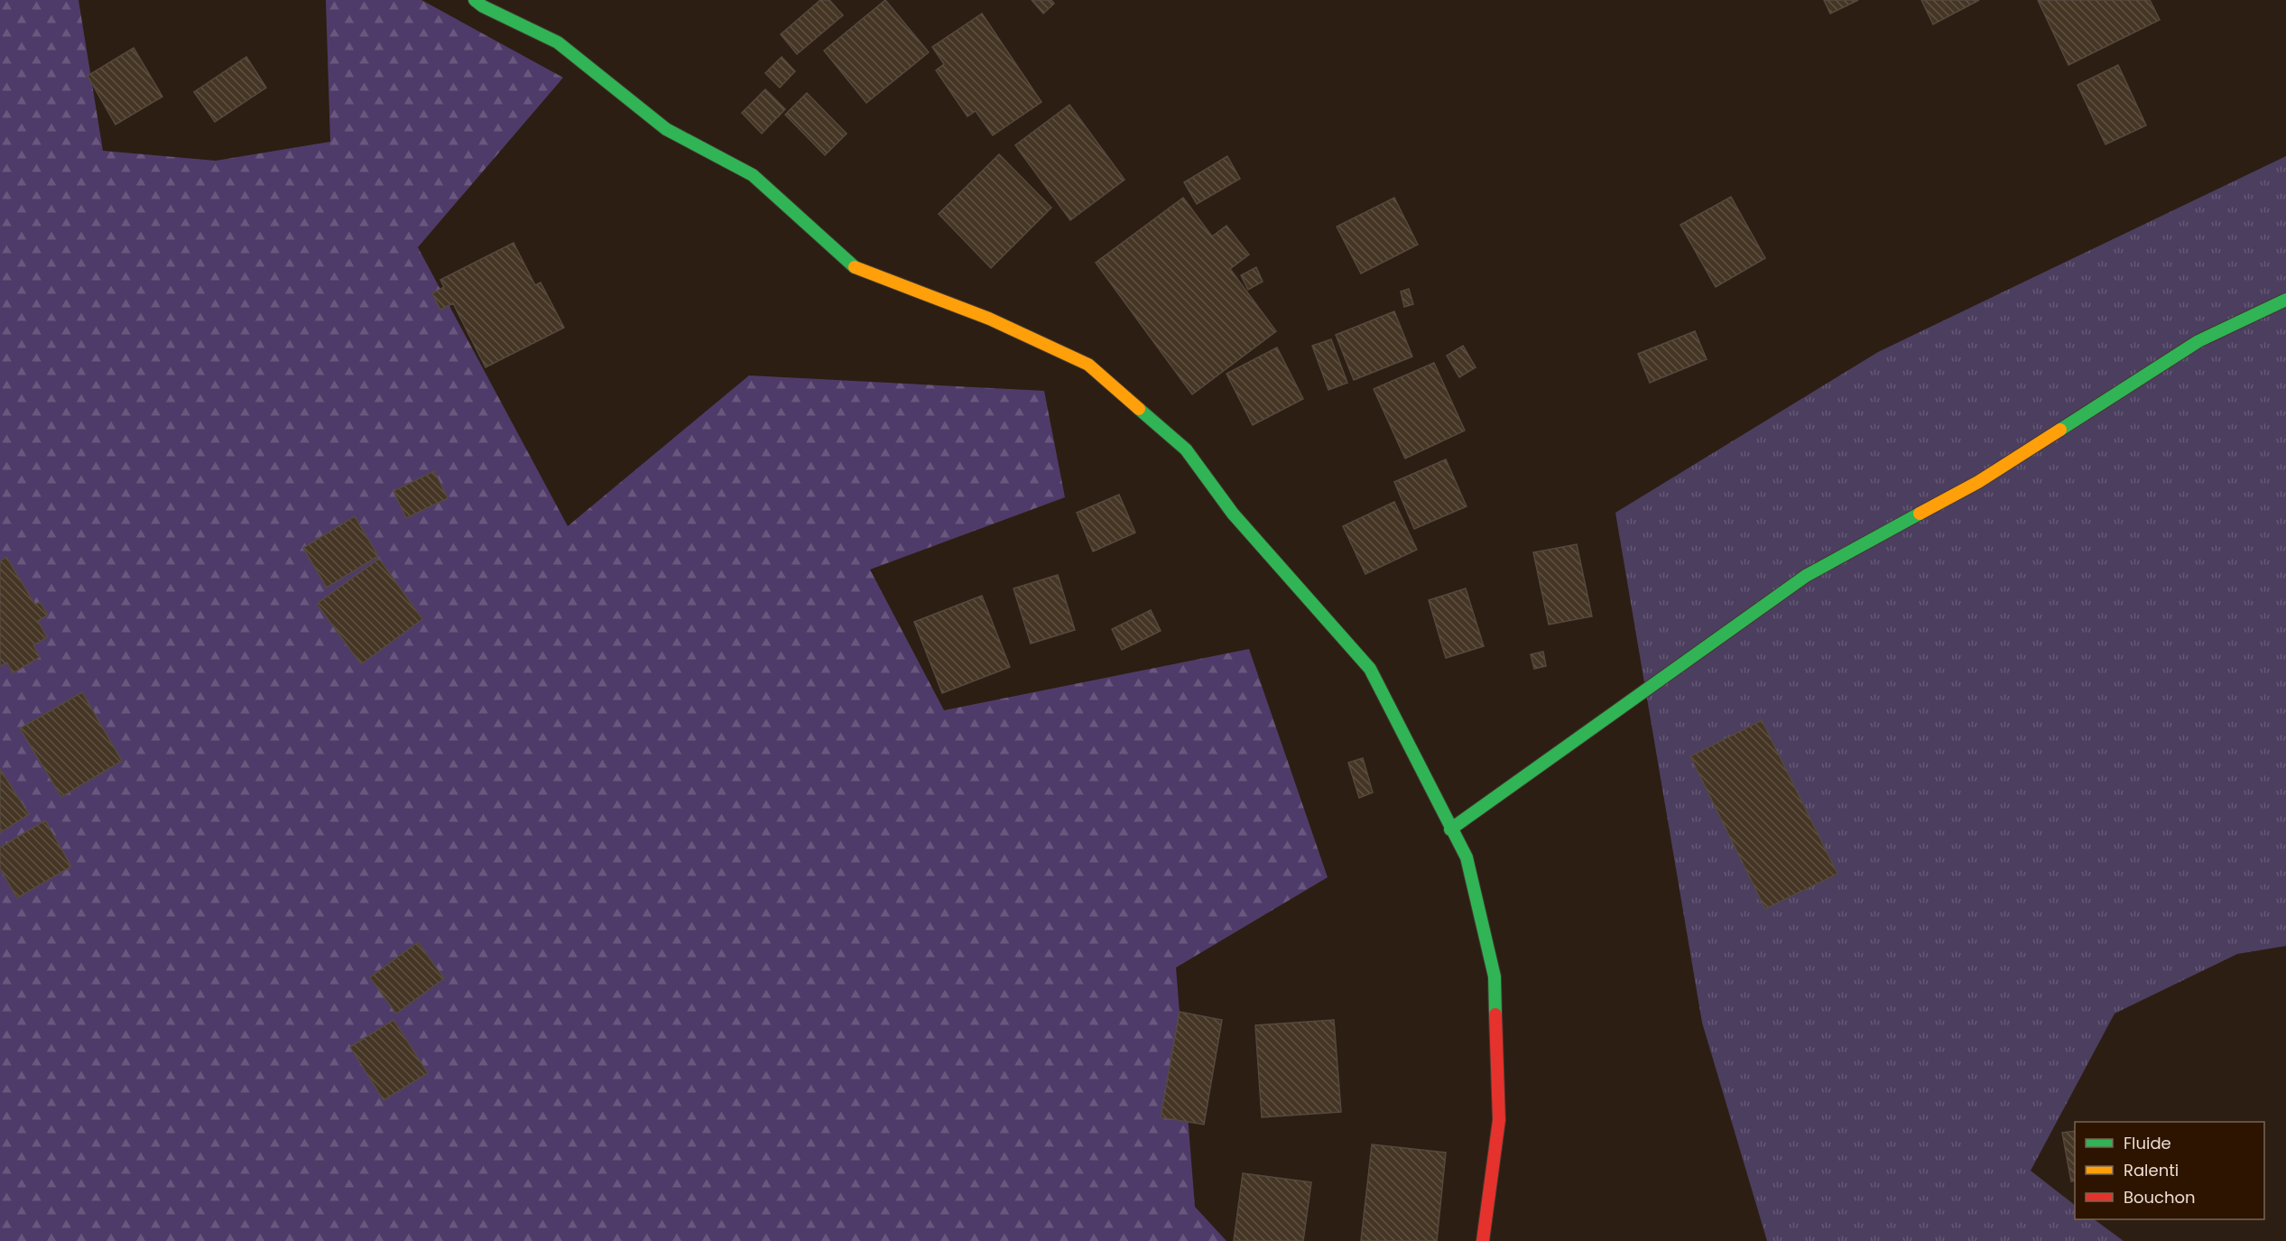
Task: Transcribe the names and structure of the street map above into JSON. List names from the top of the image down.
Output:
{
  "legend": ["Fluide", "Ralenti", "Bouchon"]
}
